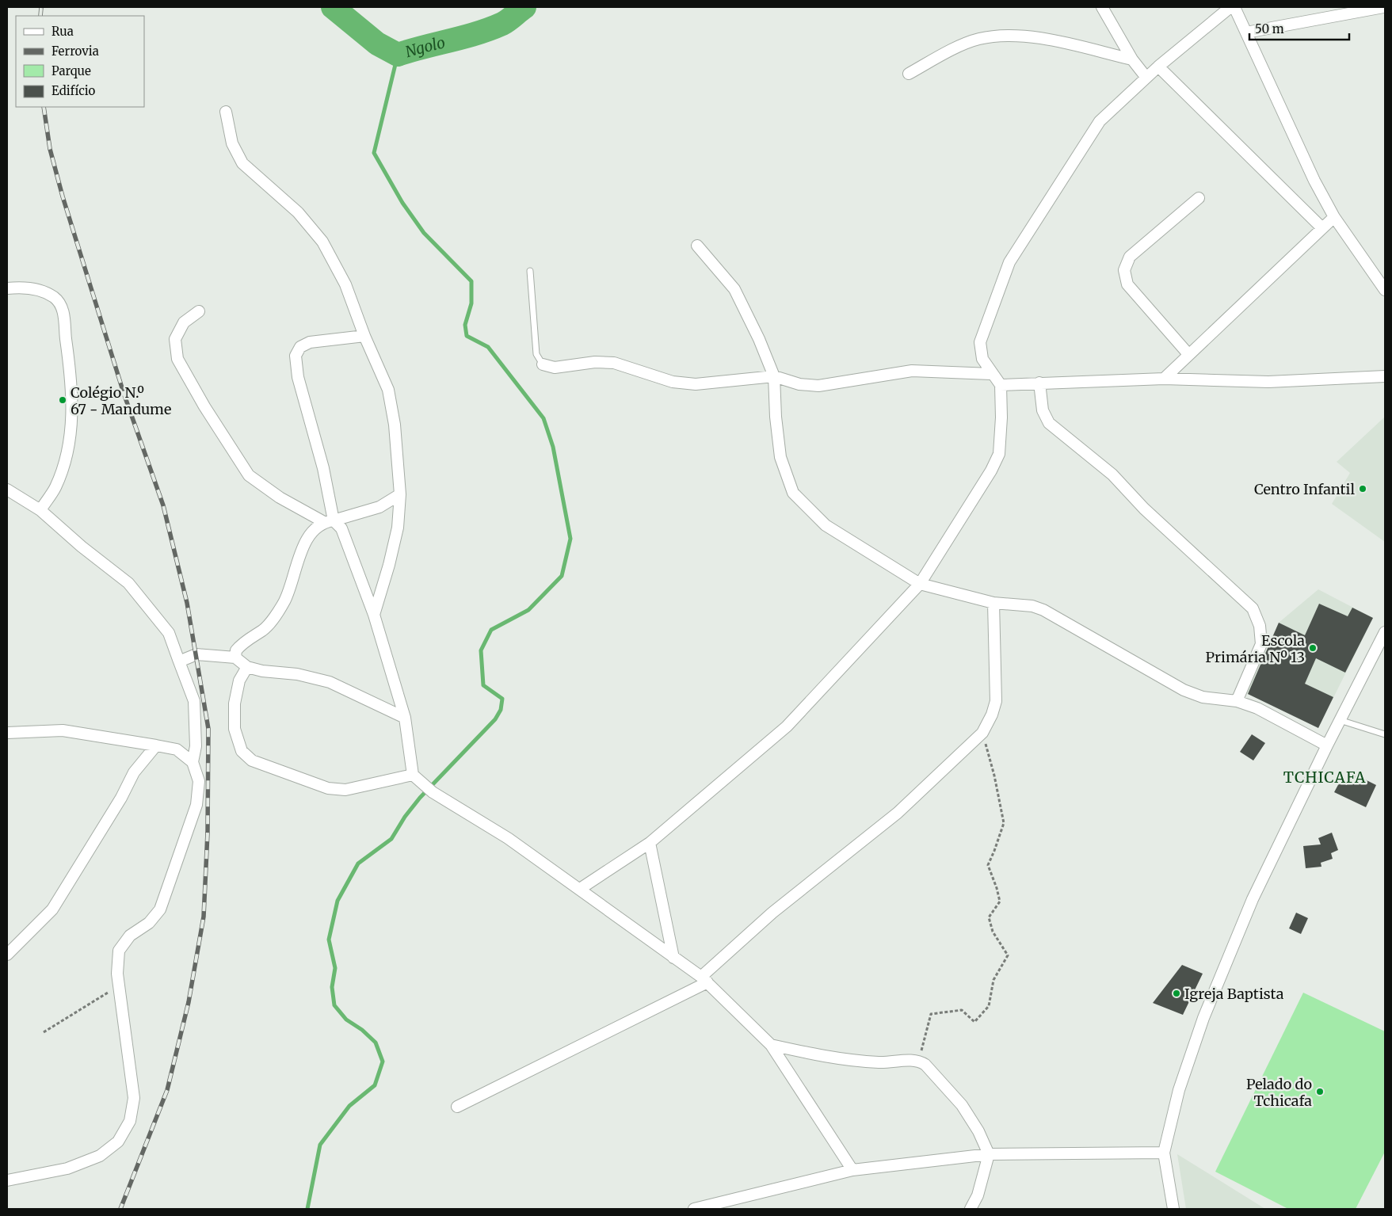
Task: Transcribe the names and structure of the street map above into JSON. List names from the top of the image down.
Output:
{
  "districts": ["TCHICAFA"],
  "water": ["Ngolo"],
  "places": [
    "Colégio N.º 67 - Mandume",
    "Centro Infantil",
    "Escola Primária Nº 13",
    "Igreja Baptista",
    "Pelado do Tchicafa"
  ],
  "legend": [
    "Rua",
    "Ferrovia",
    "Parque",
    "Edifício"
  ],
  "scale_bar": "50 m"
}
